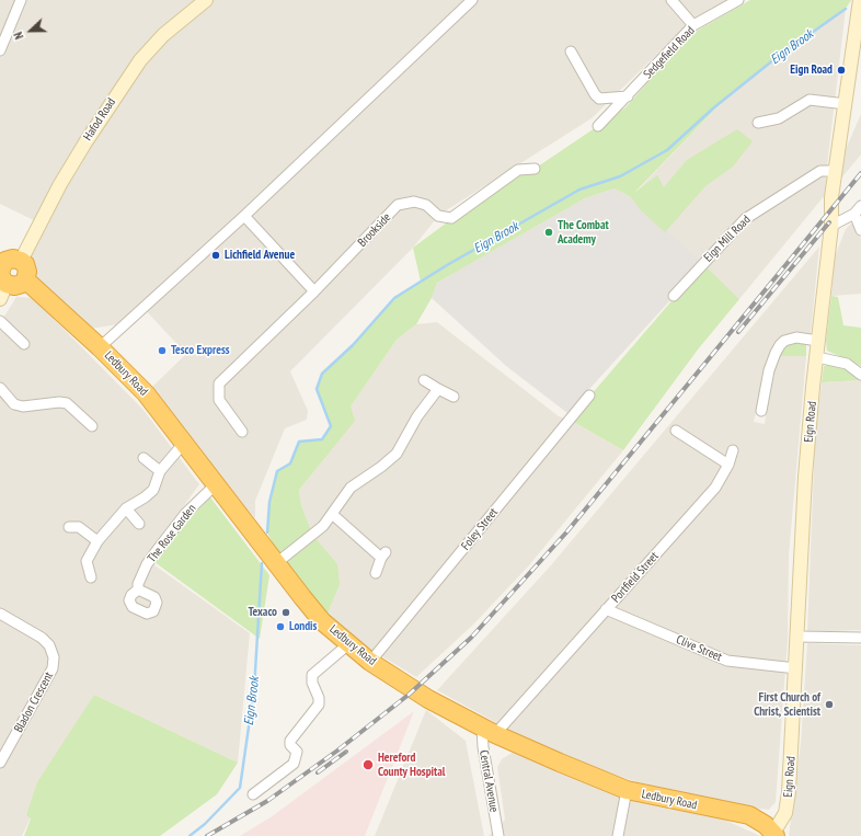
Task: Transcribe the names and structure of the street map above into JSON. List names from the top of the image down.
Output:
{
  "streets": {
    "highway": ["Ledbury Road"],
    "main road": ["Hafod Road", "Eign Road"],
    "street": [
      "Sedgefield Road",
      "Brookside",
      "Eign Mill Road",
      "Foley Street",
      "The Rose Garden",
      "Portfield Street",
      "Clive Street",
      "Bladon Crescent",
      "Central Avenue"
    ]
  },
  "crossings": [
    ["Eign Mill Road", "Eign Road"],
    ["Ledbury Road", "Eign Road"],
    ["Ledbury Road", "Foley Street"],
    ["Ledbury Road", "The Rose Garden"],
    ["Ledbury Road", "Portfield Street"],
    ["Ledbury Road", "Central Avenue"],
    ["Eign Road", "Clive Street"],
    ["Portfield Street", "Clive Street"],
    ["Portfield Street", "Central Avenue"]
  ],
  "water": ["Eign Brook"],
  "places": [
    "Eign Road",
    "The Combat Academy",
    "Lichfield Avenue",
    "Tesco Express",
    "Texaco",
    "Londis",
    "First Church of Christ, Scientist",
    "Hereford County Hospital"
  ],
  "north": "left"
}
